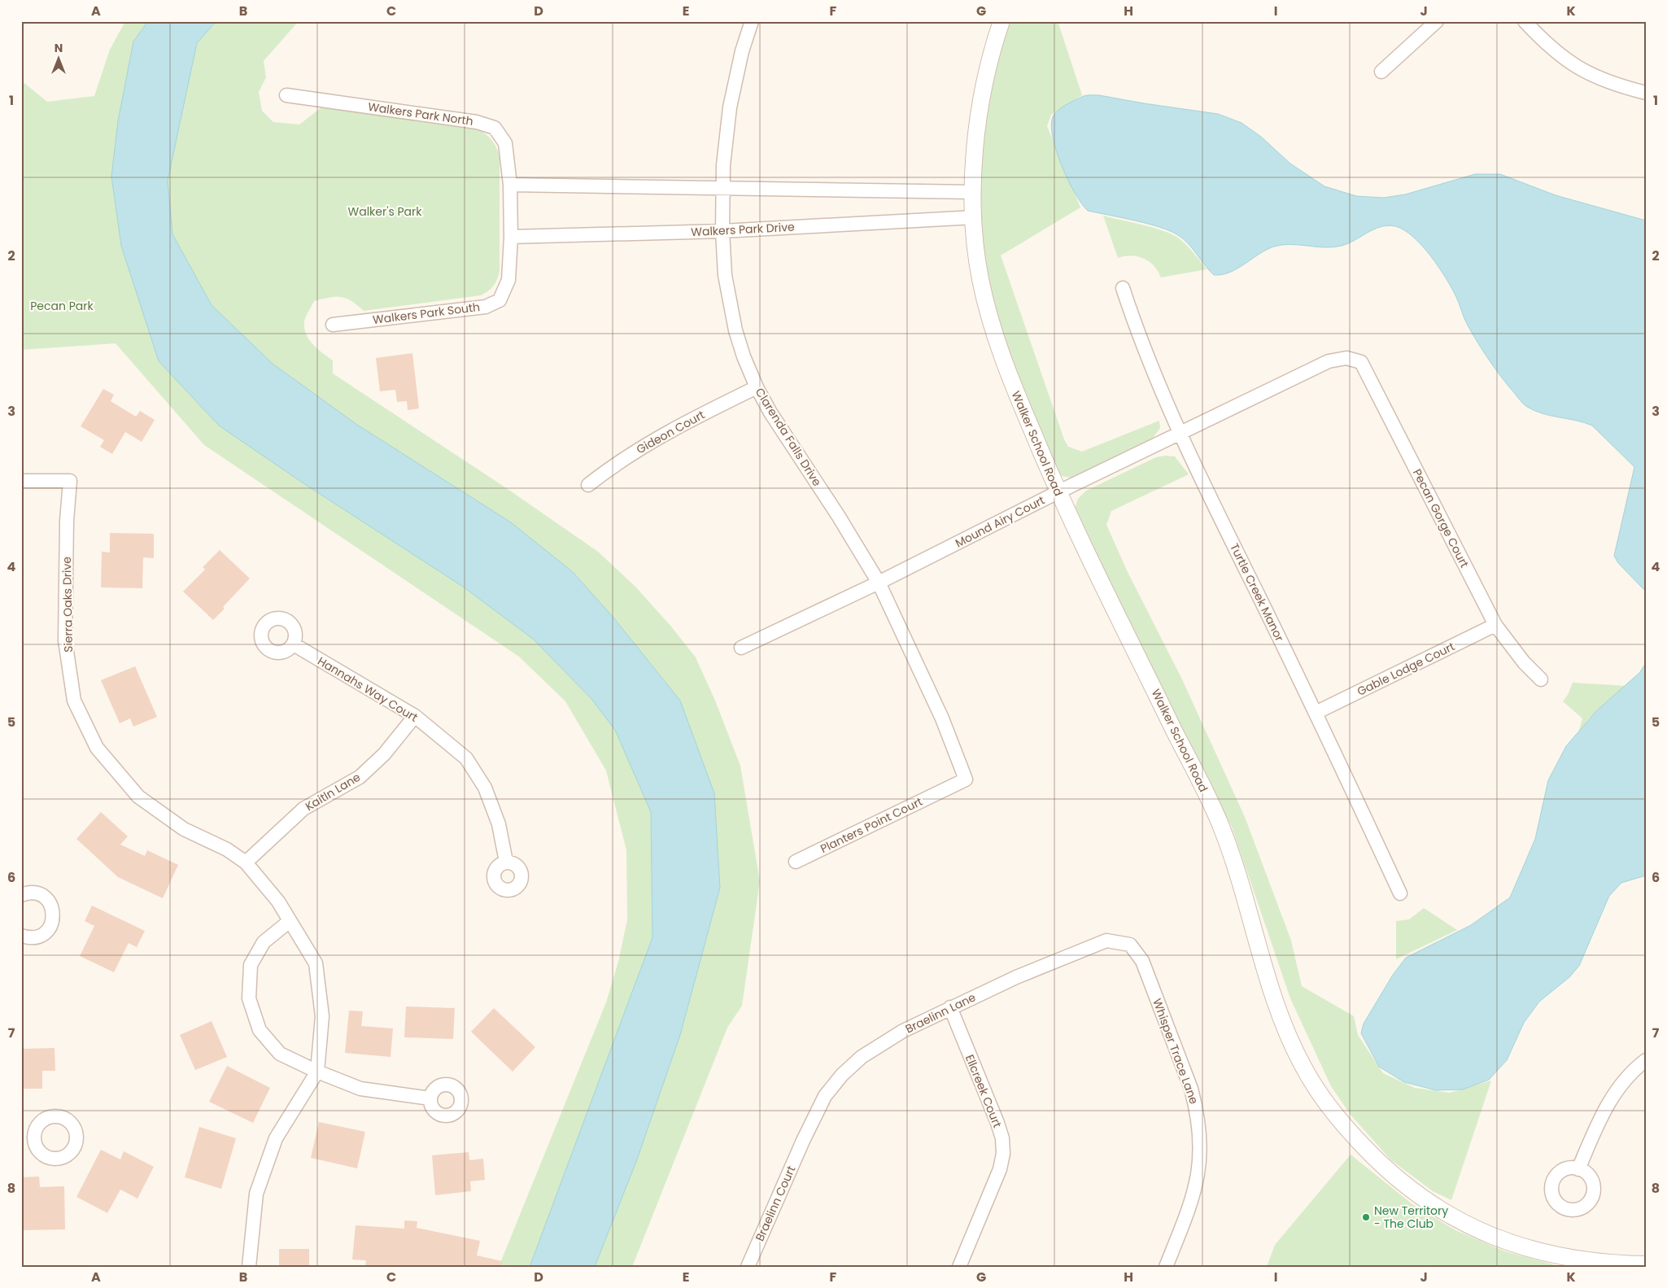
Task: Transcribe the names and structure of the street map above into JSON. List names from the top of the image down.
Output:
{
  "streets": {
    "street": [
      "Walkers Park North",
      "Walkers Park Drive",
      "Walkers Park South",
      "Gideon Court",
      "Clarenda Falls Drive",
      "Walker School Road",
      "Pecan Gorge Court",
      "Mound Airy Court",
      "Turtle Creek Manor",
      "Sierra Oaks Drive",
      "Gable Lodge Court",
      "Hannahs Way Court",
      "Kaitln Lane",
      "Planters Point Court",
      "Braelinn Lane",
      "Whisper Trace Lane",
      "Ellcreek Court",
      "Braelinn Court"
    ]
  },
  "crossings": [
    ["Walkers Park North", "Walkers Park South"],
    ["Walkers Park Drive", "Walkers Park South"],
    ["Walkers Park Drive", "Clarenda Falls Drive"],
    ["Walkers Park Drive", "Walker School Road"],
    ["Gideon Court", "Clarenda Falls Drive"],
    ["Clarenda Falls Drive", "Mound Airy Court"],
    ["Clarenda Falls Drive", "Planters Point Court"],
    ["Walker School Road", "Mound Airy Court"],
    ["Pecan Gorge Court", "Mound Airy Court"],
    ["Pecan Gorge Court", "Gable Lodge Court"],
    ["Mound Airy Court", "Turtle Creek Manor"],
    ["Turtle Creek Manor", "Gable Lodge Court"],
    ["Sierra Oaks Drive", "Kaitln Lane"],
    ["Hannahs Way Court", "Kaitln Lane"],
    ["Braelinn Lane", "Whisper Trace Lane"],
    ["Braelinn Lane", "Ellcreek Court"],
    ["Braelinn Lane", "Braelinn Court"]
  ],
  "parks": ["Walker's Park", "Pecan Park"],
  "places": ["New Territory - The Club"],
  "north": "top",
  "grid": {
    "columns": [
      "A",
      "B",
      "C",
      "D",
      "E",
      "F",
      "G",
      "H",
      "I",
      "J",
      "K"
    ],
    "rows": [
      "1",
      "2",
      "3",
      "4",
      "5",
      "6",
      "7",
      "8"
    ]
  }
}
